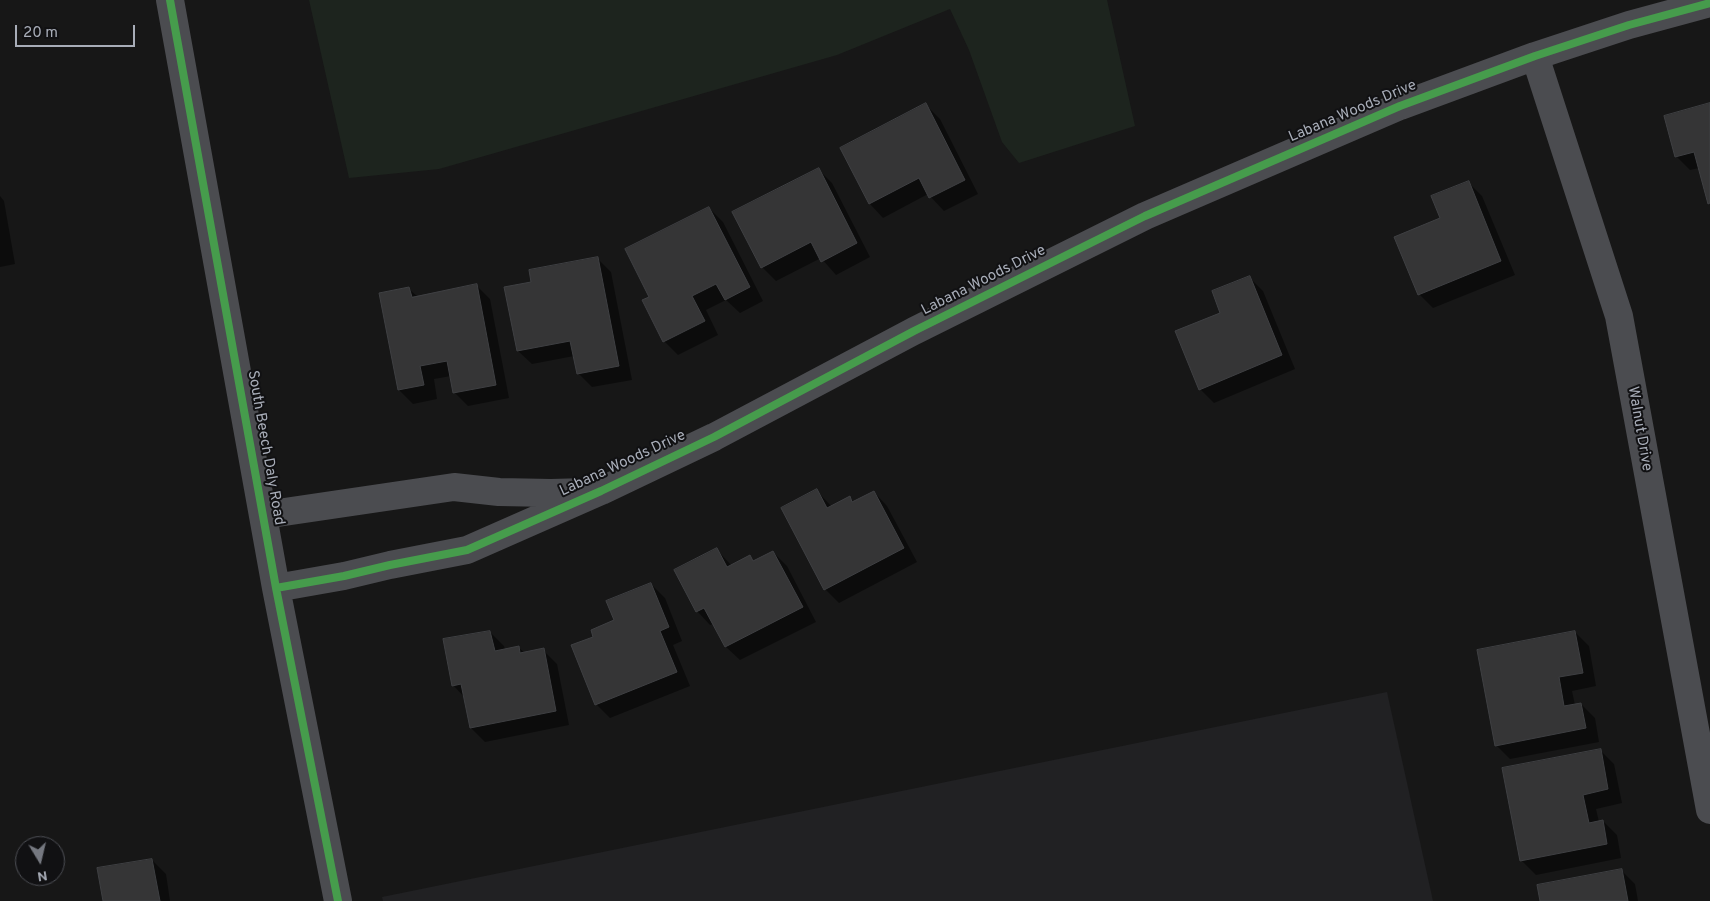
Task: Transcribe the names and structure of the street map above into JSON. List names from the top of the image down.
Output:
{
  "streets": {
    "street": ["Labana Woods Drive", "Walnut Drive", "South Beech Daly Road"]
  },
  "crossings": [
    ["Labana Woods Drive", "Walnut Drive"],
    ["Labana Woods Drive", "South Beech Daly Road"]
  ],
  "scale_bar": "20 m",
  "north": "bottom"
}
